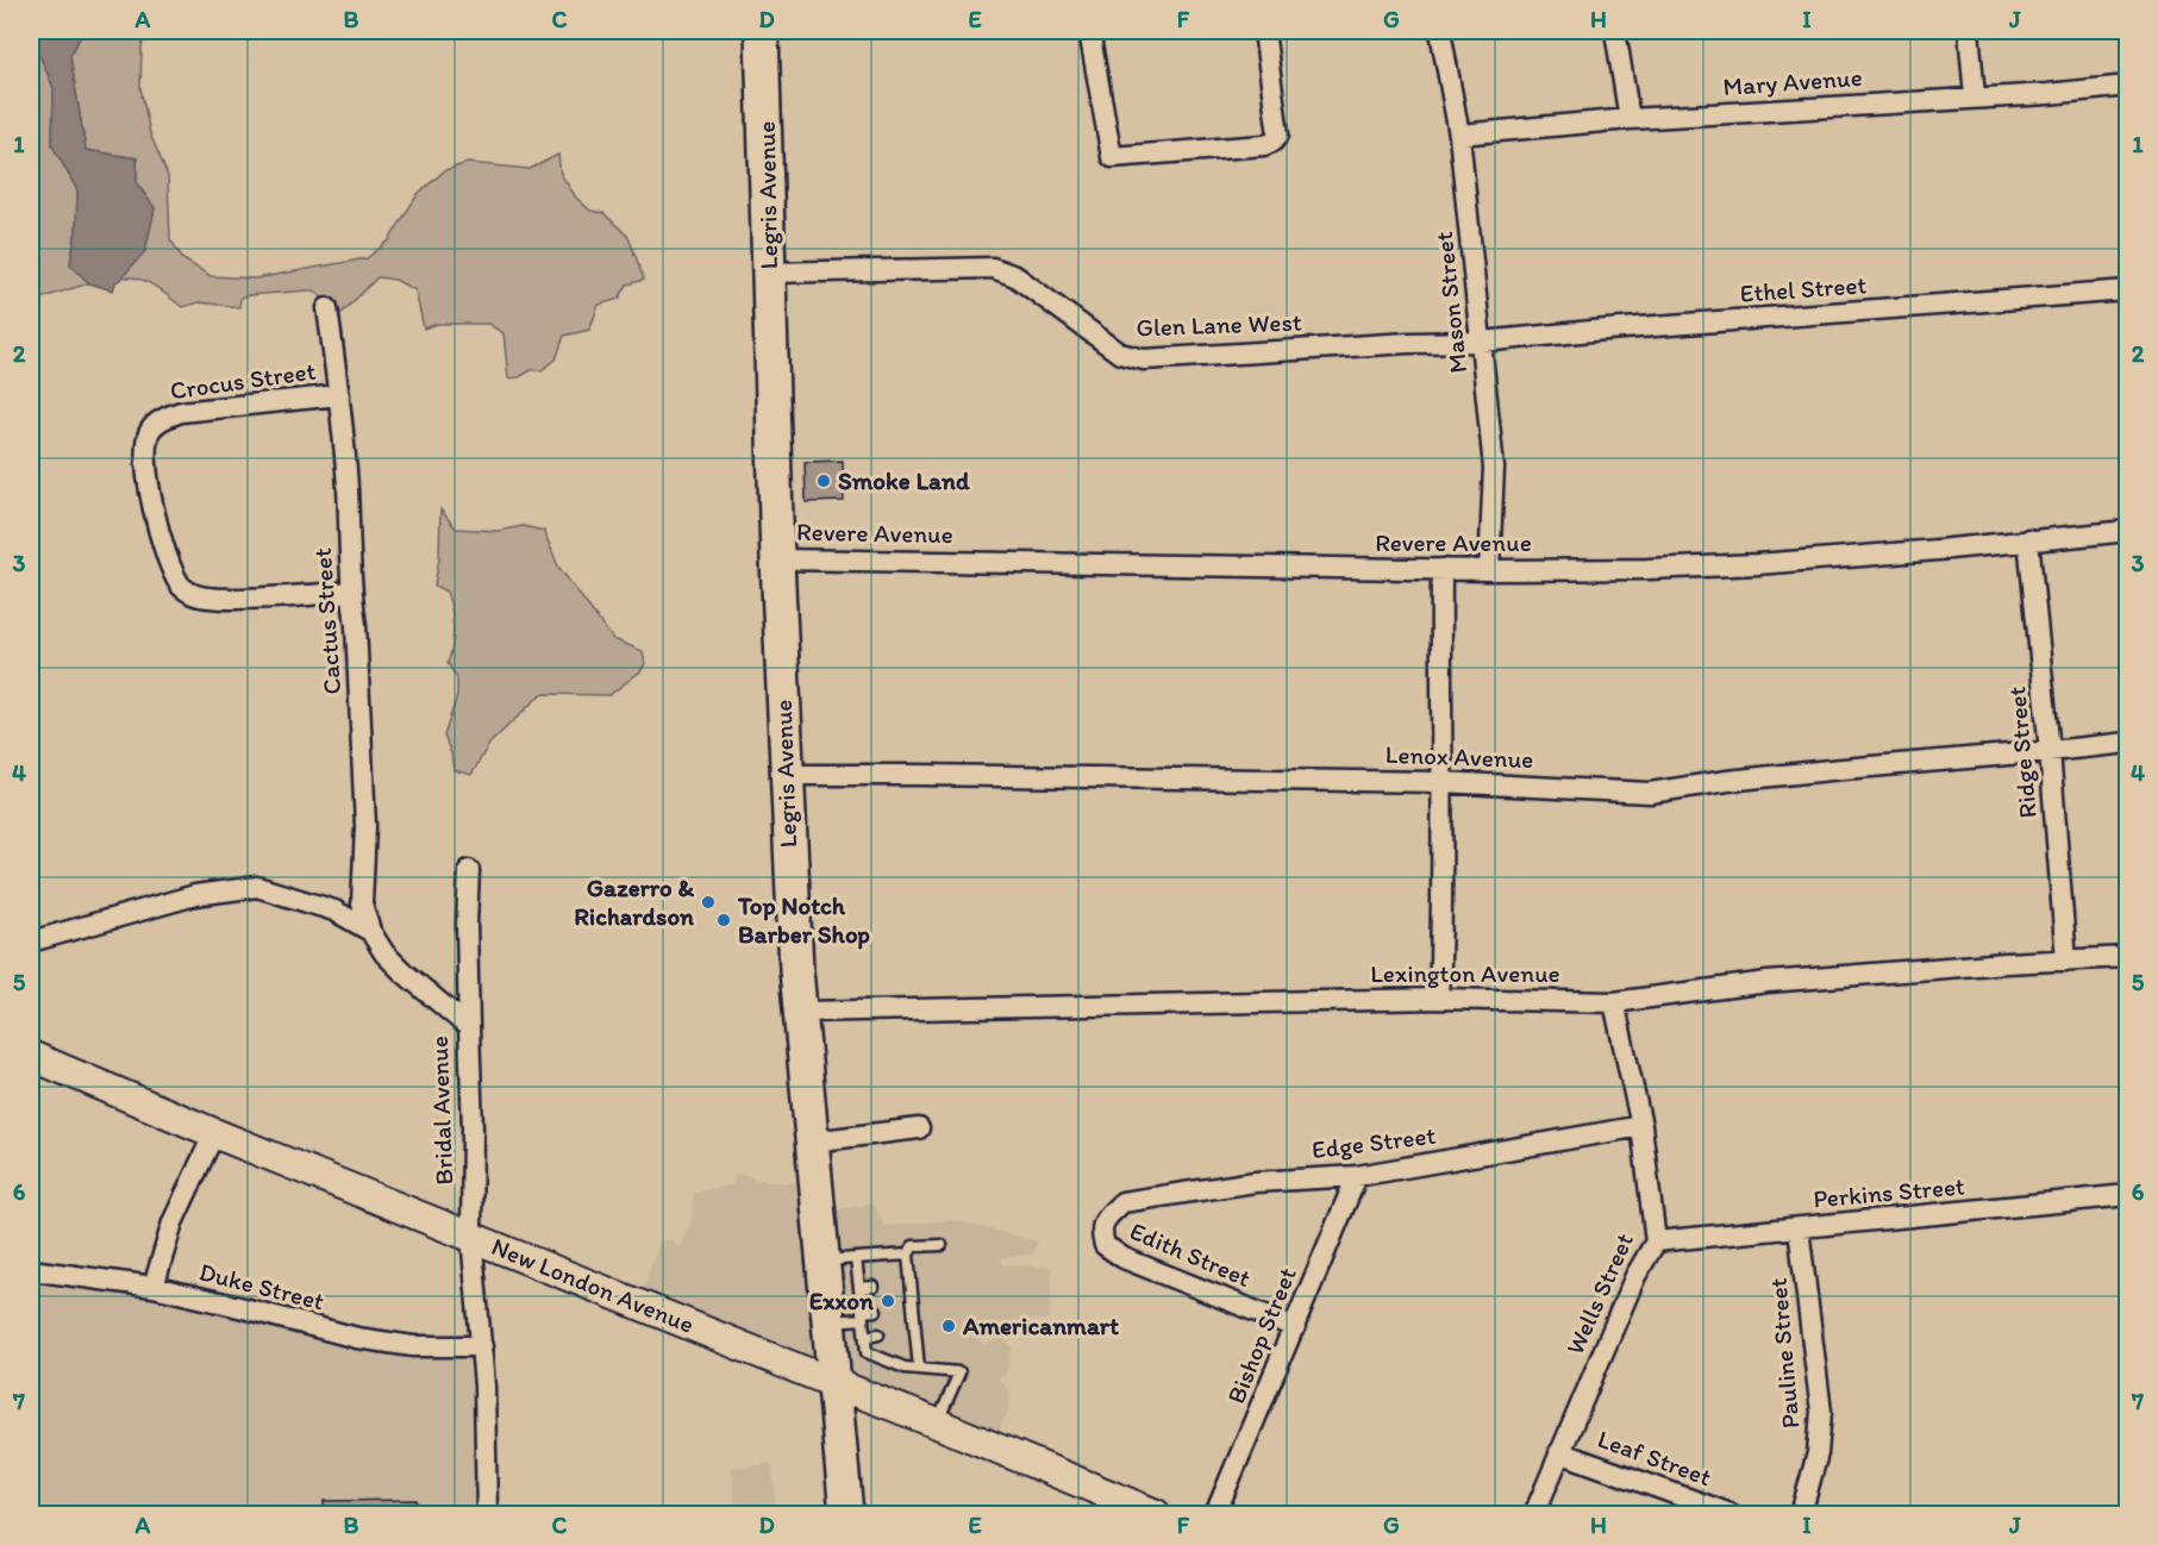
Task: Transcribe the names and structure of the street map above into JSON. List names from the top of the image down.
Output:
{
  "streets": {
    "main road": ["Legris Avenue", "New London Avenue"],
    "street": [
      "Mary Avenue",
      "Ethel Street",
      "Mason Street",
      "Glen Lane West",
      "Crocus Street",
      "Revere Avenue",
      "Cactus Street",
      "Ridge Street",
      "Lenox Avenue",
      "Lexington Avenue",
      "Bridal Avenue",
      "Edge Street",
      "Perkins Street",
      "Edith Street",
      "Duke Street",
      "Wells Street",
      "Bishop Street",
      "Pauline Street",
      "Leaf Street"
    ]
  },
  "crossings": [
    ["Mary Avenue", "Mason Street"],
    ["Legris Avenue", "Glen Lane West"],
    ["Legris Avenue", "Revere Avenue"],
    ["Legris Avenue", "Lenox Avenue"],
    ["Legris Avenue", "Lexington Avenue"],
    ["Legris Avenue", "New London Avenue"],
    ["Ethel Street", "Mason Street"],
    ["Ethel Street", "Glen Lane West"],
    ["Mason Street", "Glen Lane West"],
    ["Mason Street", "Revere Avenue"],
    ["Crocus Street", "Cactus Street"],
    ["Revere Avenue", "Ridge Street"],
    ["Cactus Street", "Bridal Avenue"],
    ["Ridge Street", "Lenox Avenue"],
    ["Ridge Street", "Lexington Avenue"],
    ["Lexington Avenue", "Wells Street"],
    ["Bridal Avenue", "New London Avenue"],
    ["Bridal Avenue", "Duke Street"],
    ["Edge Street", "Edith Street"],
    ["Edge Street", "Wells Street"],
    ["Edge Street", "Bishop Street"],
    ["Perkins Street", "Wells Street"],
    ["Perkins Street", "Pauline Street"],
    ["Edith Street", "Bishop Street"],
    ["Wells Street", "Leaf Street"]
  ],
  "places": [
    "Smoke Land",
    "Gazerro & Richardson",
    "Top Notch Barber Shop",
    "Exxon",
    "Americanmart"
  ],
  "grid": {
    "columns": [
      "A",
      "B",
      "C",
      "D",
      "E",
      "F",
      "G",
      "H",
      "I",
      "J"
    ],
    "rows": [
      "1",
      "2",
      "3",
      "4",
      "5",
      "6",
      "7"
    ]
  }
}
